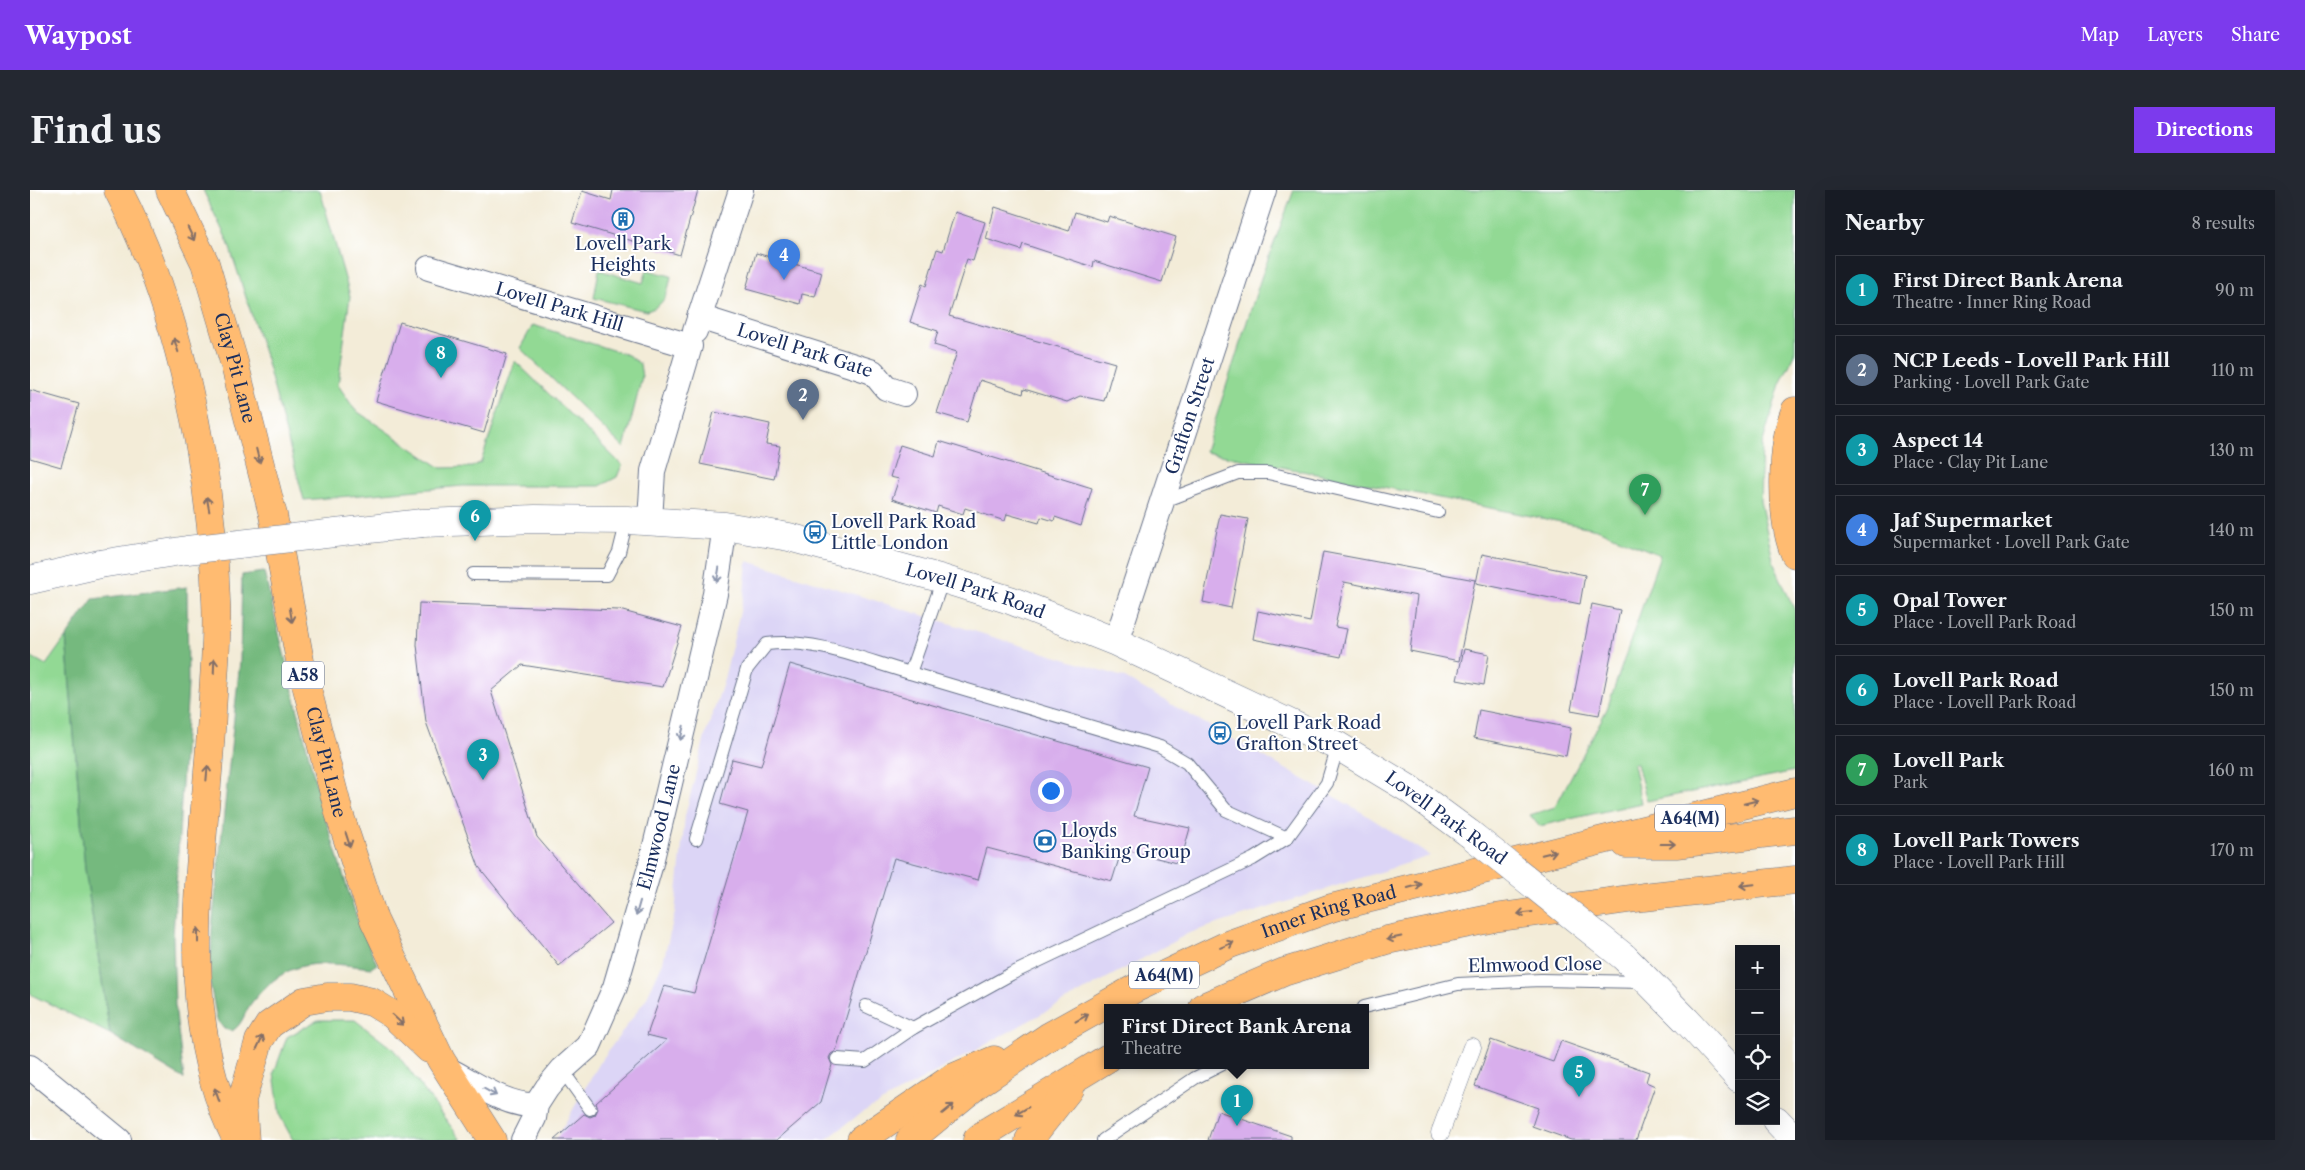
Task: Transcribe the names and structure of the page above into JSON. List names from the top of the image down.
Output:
{
  "streets": {
    "highway": [
      "Clay Pit Lane",
      "A58",
      "A64(M)",
      "Inner Ring Road"
    ],
    "street": [
      "Lovell Park Hill",
      "Lovell Park Gate",
      "Grafton Street",
      "Lovell Park Road",
      "Elmwood Lane"
    ],
    "lane": ["Elmwood Close"]
  },
  "crossings": [
    ["Grafton Street", "Lovell Park Road"],
    ["Lovell Park Road", "Elmwood Lane"],
    ["Lovell Park Road", "Elmwood Close"],
    ["A64(M)", "Inner Ring Road"]
  ],
  "one_way": ["Elmwood Lane"],
  "places": {
    "building": ["Lovell Park Heights"],
    "bus stop": ["Lovell Park Road Little London", "Lovell Park Road Grafton Street"],
    "bank": ["Lloyds Banking Group"]
  },
  "page": {
    "header": "Waypost",
    "nav": ["Map", "Layers", "Share"],
    "buttons": "Directions",
    "title": "Find us",
    "heading": ["Nearby", "8 results"],
    "pins": [
      "4",
      "8",
      "2",
      "7",
      "6",
      "3",
      "5",
      "1"
    ],
    "list": [
      {
        "mark": "1",
        "name": "First Direct Bank Arena",
        "note": "Theatre · Inner Ring Road",
        "value": "90 m"
      },
      {
        "mark": "2",
        "name": "NCP Leeds - Lovell Park Hill",
        "note": "Parking · Lovell Park Gate",
        "value": "110 m"
      },
      {
        "mark": "3",
        "name": "Aspect 14",
        "note": "Place · Clay Pit Lane",
        "value": "130 m"
      },
      {
        "mark": "4",
        "name": "Jaf Supermarket",
        "note": "Supermarket · Lovell Park Gate",
        "value": "140 m"
      },
      {
        "mark": "5",
        "name": "Opal Tower",
        "note": "Place · Lovell Park Road",
        "value": "150 m"
      },
      {
        "mark": "6",
        "name": "Lovell Park Road",
        "note": "Place · Lovell Park Road",
        "value": "150 m"
      },
      {
        "mark": "7",
        "name": "Lovell Park",
        "note": "Park",
        "value": "160 m"
      },
      {
        "mark": "8",
        "name": "Lovell Park Towers",
        "note": "Place · Lovell Park Hill",
        "value": "170 m"
      }
    ],
    "map_buttons": ["+", "−"],
    "popup": ["First Direct Bank Arena", "Theatre"]
  }
}
